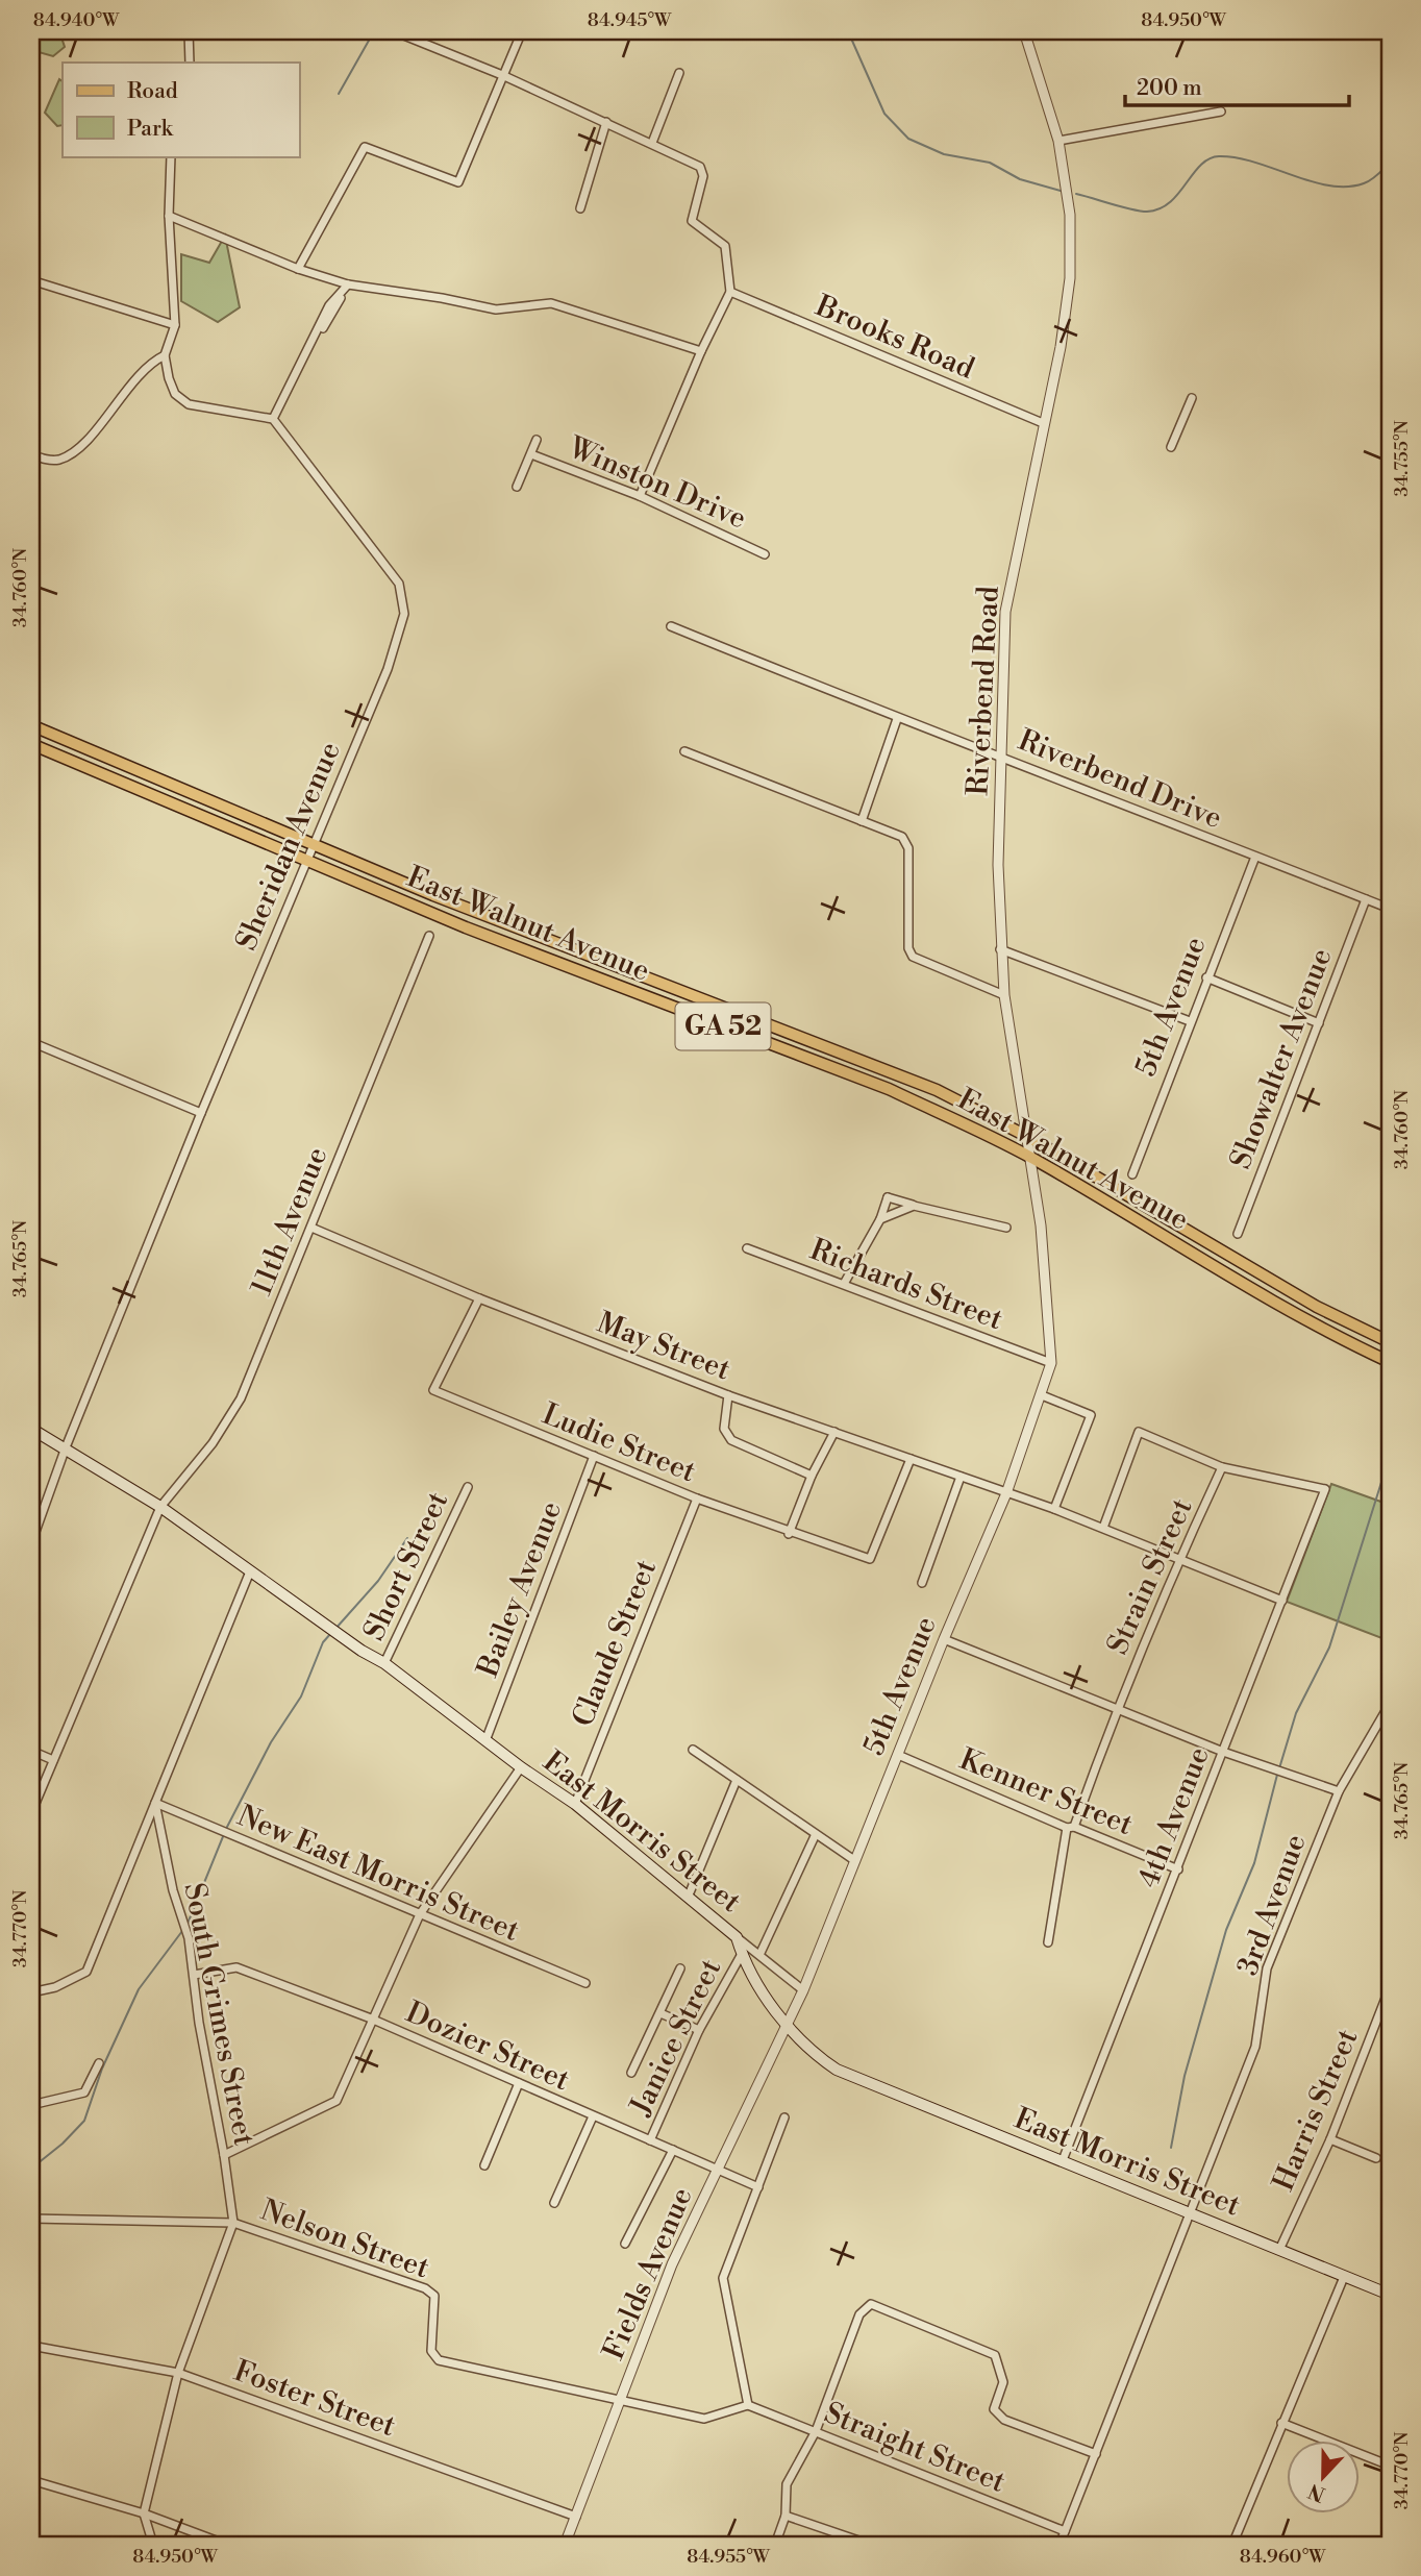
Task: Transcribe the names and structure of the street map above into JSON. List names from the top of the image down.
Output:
{
  "streets": {
    "main road": ["East Walnut Avenue", "GA 52", "East Morris Street"],
    "street": [
      "Brooks Road",
      "Winston Drive",
      "Riverbend Road",
      "Riverbend Drive",
      "Sheridan Avenue",
      "5th Avenue",
      "Showalter Avenue",
      "11th Avenue",
      "Richards Street",
      "May Street",
      "Ludie Street",
      "Short Street",
      "Strain Street",
      "Bailey Avenue",
      "Claude Street",
      "Kenner Street",
      "4th Avenue",
      "New East Morris Street",
      "3rd Avenue",
      "South Grimes Street",
      "Janice Street",
      "Dozier Street",
      "Harris Street",
      "Nelson Street",
      "Fields Avenue",
      "Foster Street",
      "Straight Street"
    ]
  },
  "crossings": [
    ["Brooks Road", "Riverbend Road"],
    ["Riverbend Road", "Riverbend Drive"],
    ["Riverbend Road", "East Walnut Avenue"],
    ["Riverbend Road", "5th Avenue"],
    ["Riverbend Road", "Richards Street"],
    ["Riverbend Drive", "5th Avenue"],
    ["Riverbend Drive", "Showalter Avenue"],
    ["Sheridan Avenue", "East Walnut Avenue"],
    ["Sheridan Avenue", "East Morris Street"],
    ["5th Avenue", "Richards Street"],
    ["5th Avenue", "May Street"],
    ["5th Avenue", "Kenner Street"],
    ["5th Avenue", "East Morris Street"],
    ["5th Avenue", "Fields Avenue"],
    ["11th Avenue", "May Street"],
    ["11th Avenue", "East Morris Street"],
    ["May Street", "Ludie Street"],
    ["May Street", "Strain Street"],
    ["May Street", "4th Avenue"],
    ["Ludie Street", "Bailey Avenue"],
    ["Ludie Street", "Claude Street"],
    ["Short Street", "East Morris Street"],
    ["Strain Street", "Kenner Street"],
    ["Strain Street", "4th Avenue"],
    ["Bailey Avenue", "East Morris Street"],
    ["Claude Street", "East Morris Street"],
    ["Kenner Street", "4th Avenue"],
    ["4th Avenue", "East Morris Street"],
    ["East Morris Street", "3rd Avenue"],
    ["East Morris Street", "Janice Street"],
    ["East Morris Street", "Harris Street"],
    ["East Morris Street", "Fields Avenue"],
    ["New East Morris Street", "South Grimes Street"],
    ["3rd Avenue", "Straight Street"],
    ["South Grimes Street", "Dozier Street"],
    ["South Grimes Street", "Nelson Street"],
    ["Janice Street", "Dozier Street"],
    ["Dozier Street", "Fields Avenue"],
    ["Nelson Street", "Fields Avenue"],
    ["Fields Avenue", "Foster Street"]
  ],
  "legend": ["Road", "Park"],
  "scale_bar": "200 m",
  "north": "bottom",
  "coordinates": [
    "84.940°W",
    "84.945°W",
    "84.950°W",
    "34.755°N",
    "34.760°N",
    "34.765°N",
    "34.770°N",
    "84.955°W",
    "84.960°W"
  ]
}
